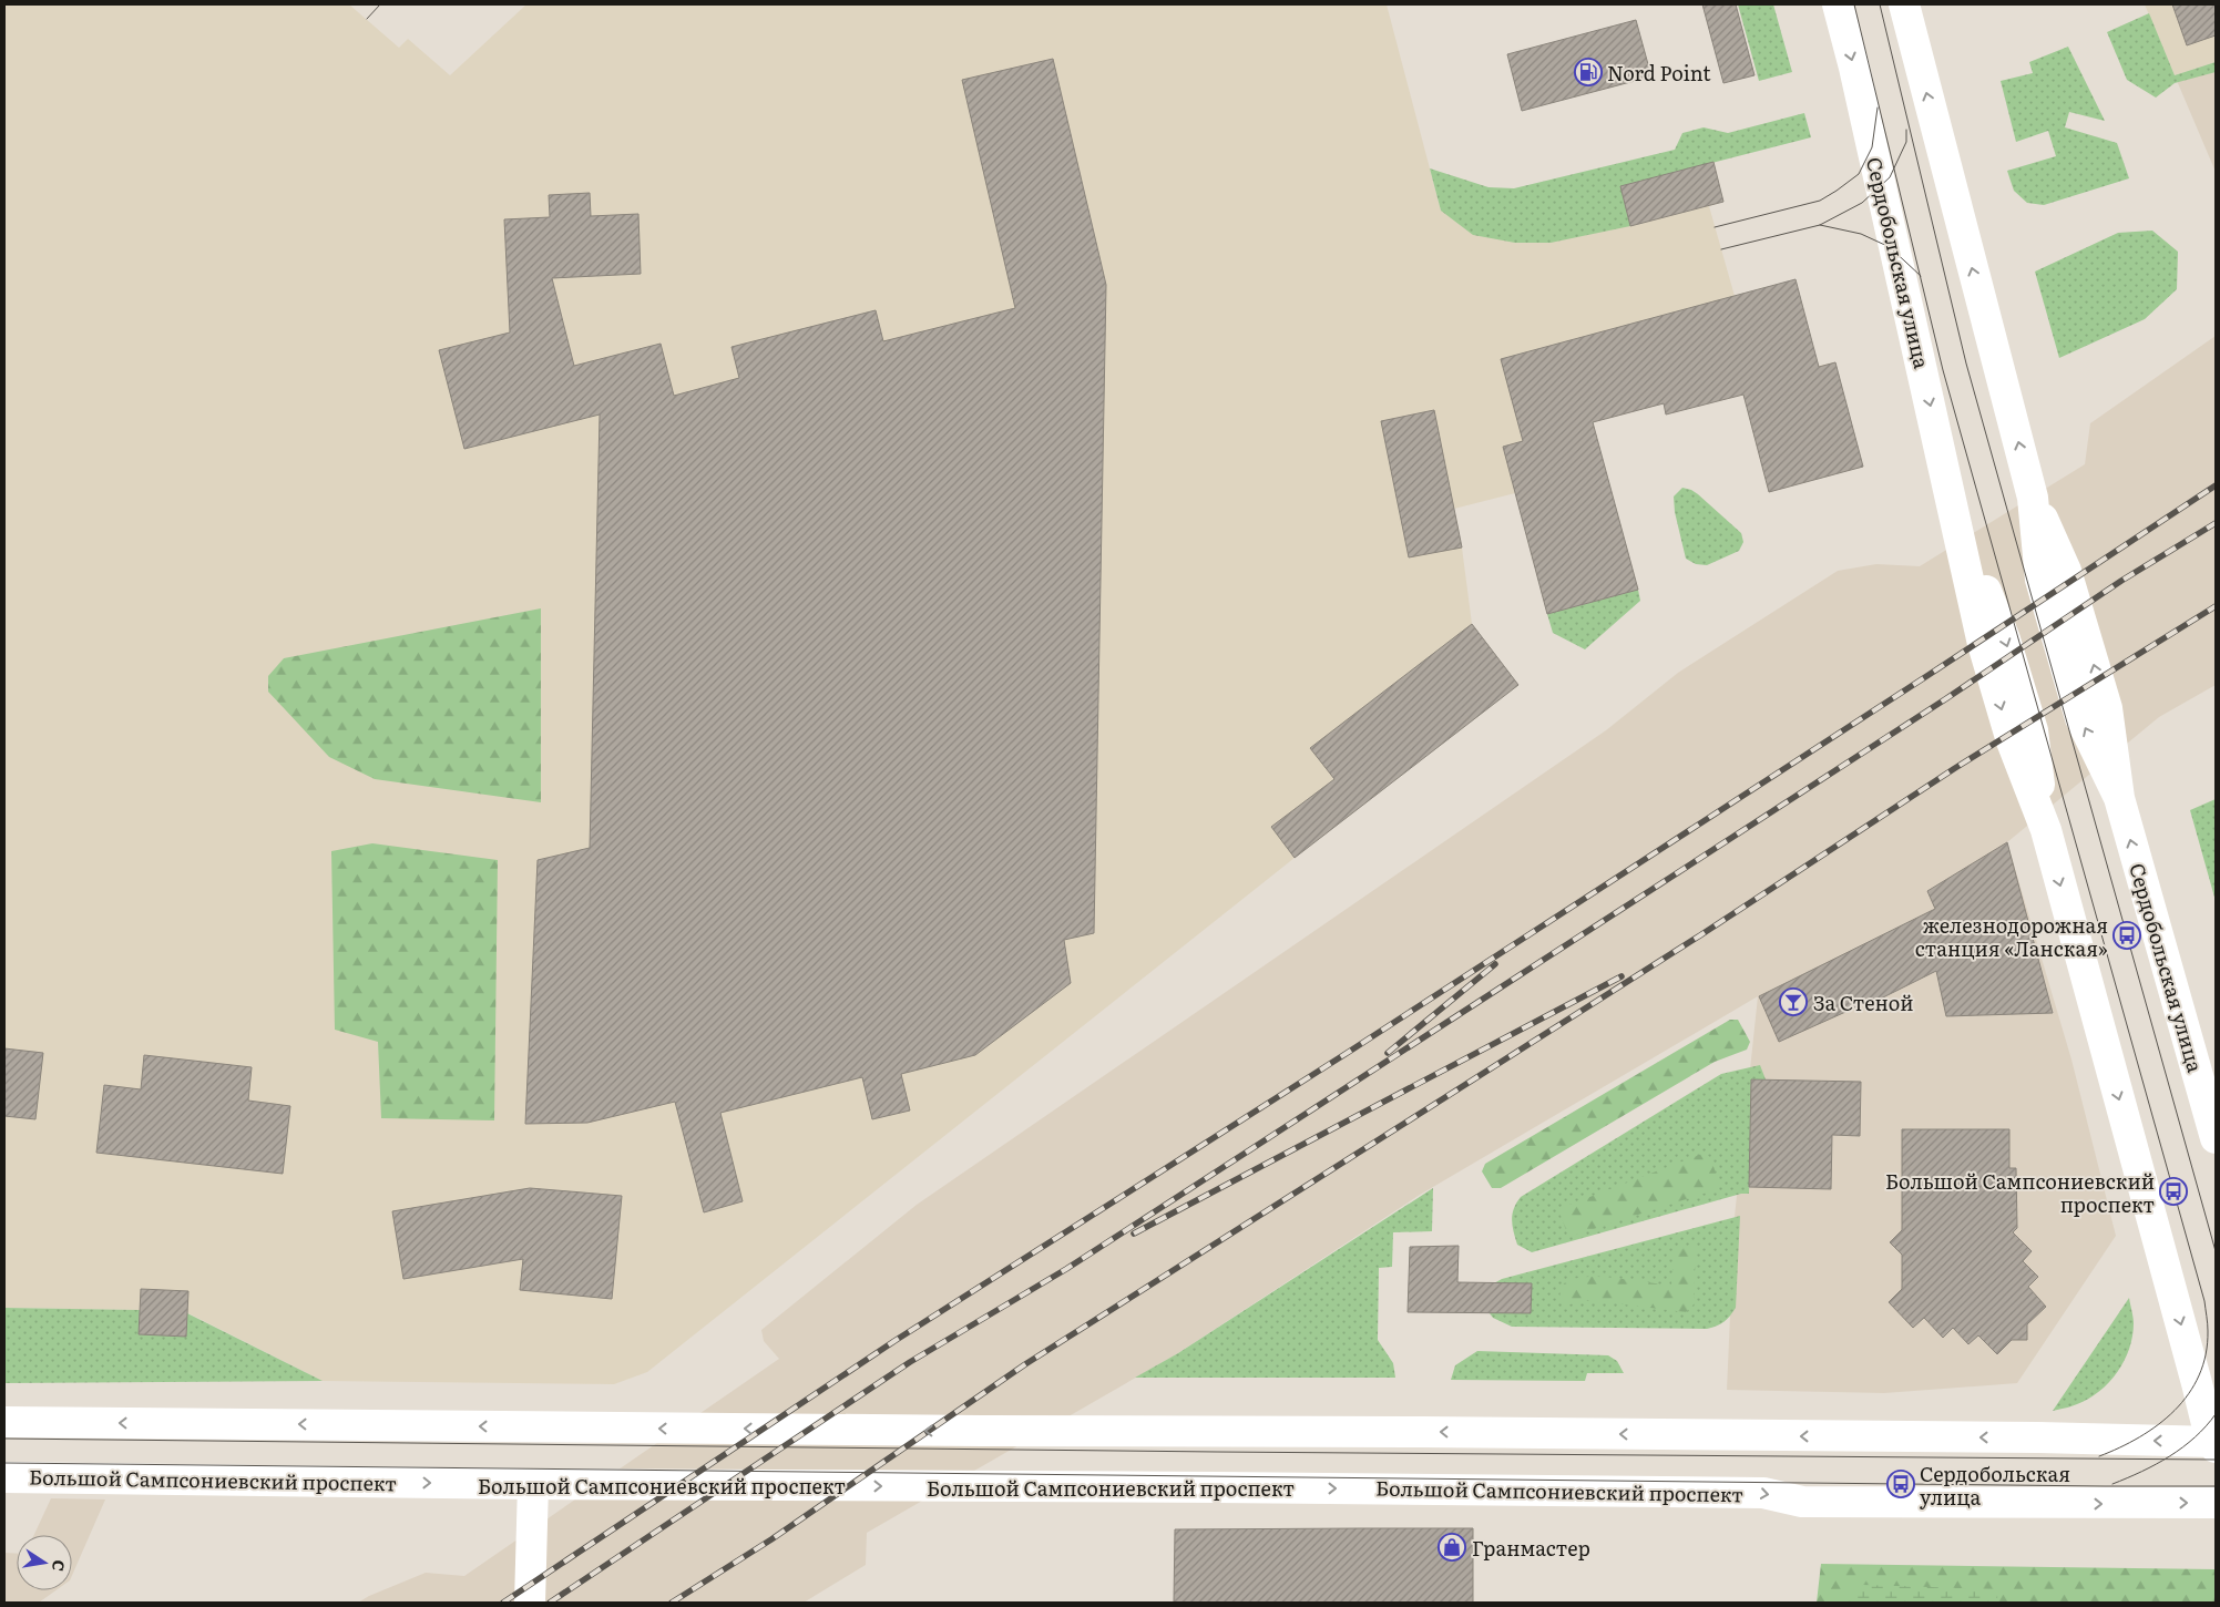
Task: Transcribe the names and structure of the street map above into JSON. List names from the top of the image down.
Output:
{
  "streets": {
    "main road": ["Сердобольская улица", "Большой Сампсониевский проспект"]
  },
  "places": {
    "fuel station": ["Nord Point"],
    "bus stop": ["железнодорожная станция «Ланская»", "Большой Сампсониевский проспект", "Сердобольская улица"],
    "bar": ["За Стеной"],
    "shop": ["Гранмастер"]
  },
  "north": "right"
}
